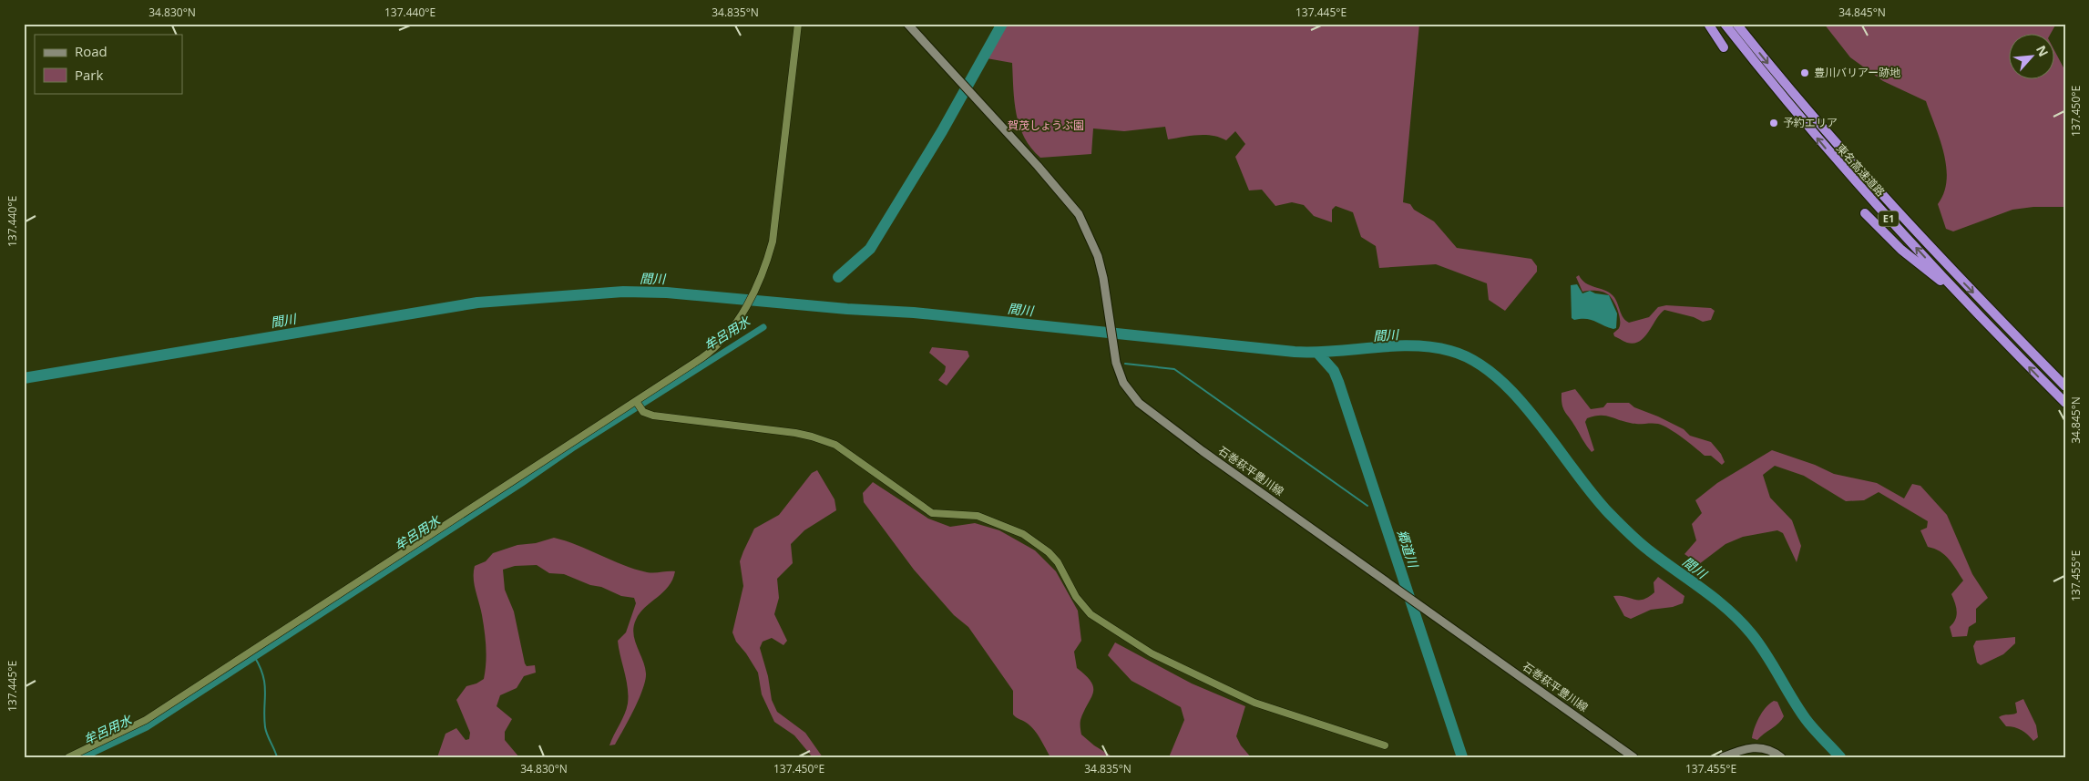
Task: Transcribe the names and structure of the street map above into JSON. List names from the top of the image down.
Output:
{
  "streets": {
    "highway": ["東名高速道路", "E1"],
    "main road": ["石巻萩平豊川線"]
  },
  "water": ["間川", "牟呂用水", "郷道川"],
  "parks": ["賀茂しょうぶ園"],
  "places": ["豊川バリアー跡地", "予約エリア"],
  "legend": ["Road", "Park"],
  "north": "top right",
  "coordinates": [
    "34.830°N",
    "137.440°E",
    "34.835°N",
    "137.445°E",
    "34.845°N",
    "137.450°E",
    "137.455°E"
  ]
}
